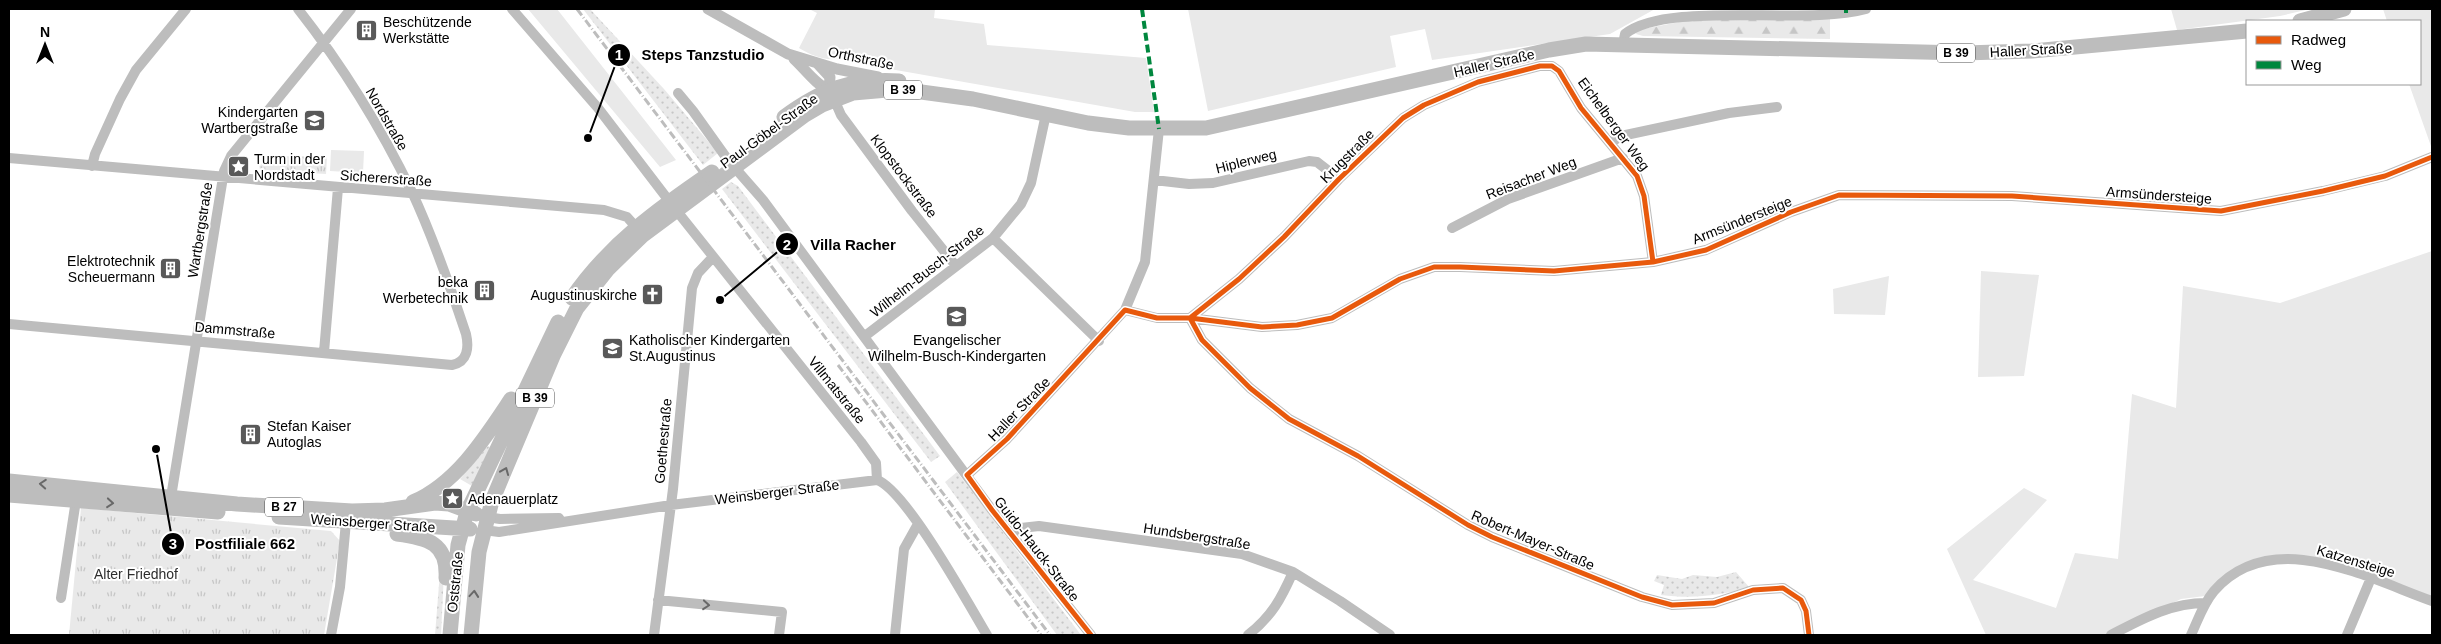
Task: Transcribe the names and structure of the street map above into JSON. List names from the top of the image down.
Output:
{
  "streets": {
    "main road": [
      "Haller Straße",
      "B 39",
      "Paul-Göbel-Straße",
      "Weinsberger Straße",
      "B 27",
      "Oststraße"
    ],
    "street": [
      "Orthstraße",
      "Nordstraße",
      "Eichelberger Weg",
      "Krugstraße",
      "Hiplerweg",
      "Klopstockstraße",
      "Sichererstraße",
      "Reisacher Weg",
      "Armsündersteige",
      "Wartbergstraße",
      "Wilhelm-Busch-Straße",
      "Dammstraße",
      "Villmatstraße",
      "Goethestraße",
      "Hundsbergstraße",
      "Robert-Mayer-Straße",
      "Guido-Hauck-Straße",
      "Katzensteige"
    ]
  },
  "crossings": [
    ["Haller Straße", "Paul-Göbel-Straße"],
    ["Haller Straße", "Hiplerweg"],
    ["Haller Straße", "Armsündersteige"],
    ["Haller Straße", "Guido-Hauck-Straße"],
    ["B 39", "Paul-Göbel-Straße"],
    ["B 39", "Sichererstraße"],
    ["B 39", "Villmatstraße"],
    ["B 39", "Weinsberger Straße"],
    ["B 39", "Oststraße"],
    ["Orthstraße", "Paul-Göbel-Straße"],
    ["Orthstraße", "Klopstockstraße"],
    ["Nordstraße", "Sichererstraße"],
    ["Nordstraße", "Wartbergstraße"],
    ["Nordstraße", "Dammstraße"],
    ["Eichelberger Weg", "Krugstraße"],
    ["Eichelberger Weg", "Reisacher Weg"],
    ["Eichelberger Weg", "Armsündersteige"],
    ["Paul-Göbel-Straße", "Klopstockstraße"],
    ["Paul-Göbel-Straße", "Wilhelm-Busch-Straße"],
    ["Paul-Göbel-Straße", "Villmatstraße"],
    ["Paul-Göbel-Straße", "Guido-Hauck-Straße"],
    ["Krugstraße", "Hiplerweg"],
    ["Krugstraße", "Armsündersteige"],
    ["Krugstraße", "Robert-Mayer-Straße"],
    ["Klopstockstraße", "Wilhelm-Busch-Straße"],
    ["Sichererstraße", "Wartbergstraße"],
    ["Armsündersteige", "Robert-Mayer-Straße"],
    ["Wartbergstraße", "Dammstraße"],
    ["Wartbergstraße", "Weinsberger Straße"],
    ["Wilhelm-Busch-Straße", "Guido-Hauck-Straße"],
    ["Villmatstraße", "Goethestraße"],
    ["Villmatstraße", "Weinsberger Straße"],
    ["Goethestraße", "Weinsberger Straße"],
    ["Weinsberger Straße", "B 27"],
    ["Weinsberger Straße", "Oststraße"],
    ["B 27", "Oststraße"],
    ["Hundsbergstraße", "Guido-Hauck-Straße"]
  ],
  "parks": ["Alter Friedhof"],
  "places": {
    "building": [
      "Beschützende Werkstätte",
      "Elektrotechnik Scheuermann",
      "beka Werbetechnik",
      "Stefan Kaiser Autoglas"
    ],
    "school or university": ["Kindergarten Wartbergstraße", "Evangelischer Wilhelm-Busch-Kindergarten", "Katholischer Kindergarten St.Augustinus"],
    "other": ["Steps Tanzstudio", "Villa Racher", "Postfiliale 662"],
    "place": ["Turm in der Nordstadt", "Adenauerplatz"],
    "church": ["Augustinuskirche"]
  },
  "legend": ["Radweg", "Weg"],
  "north": "top"
}
